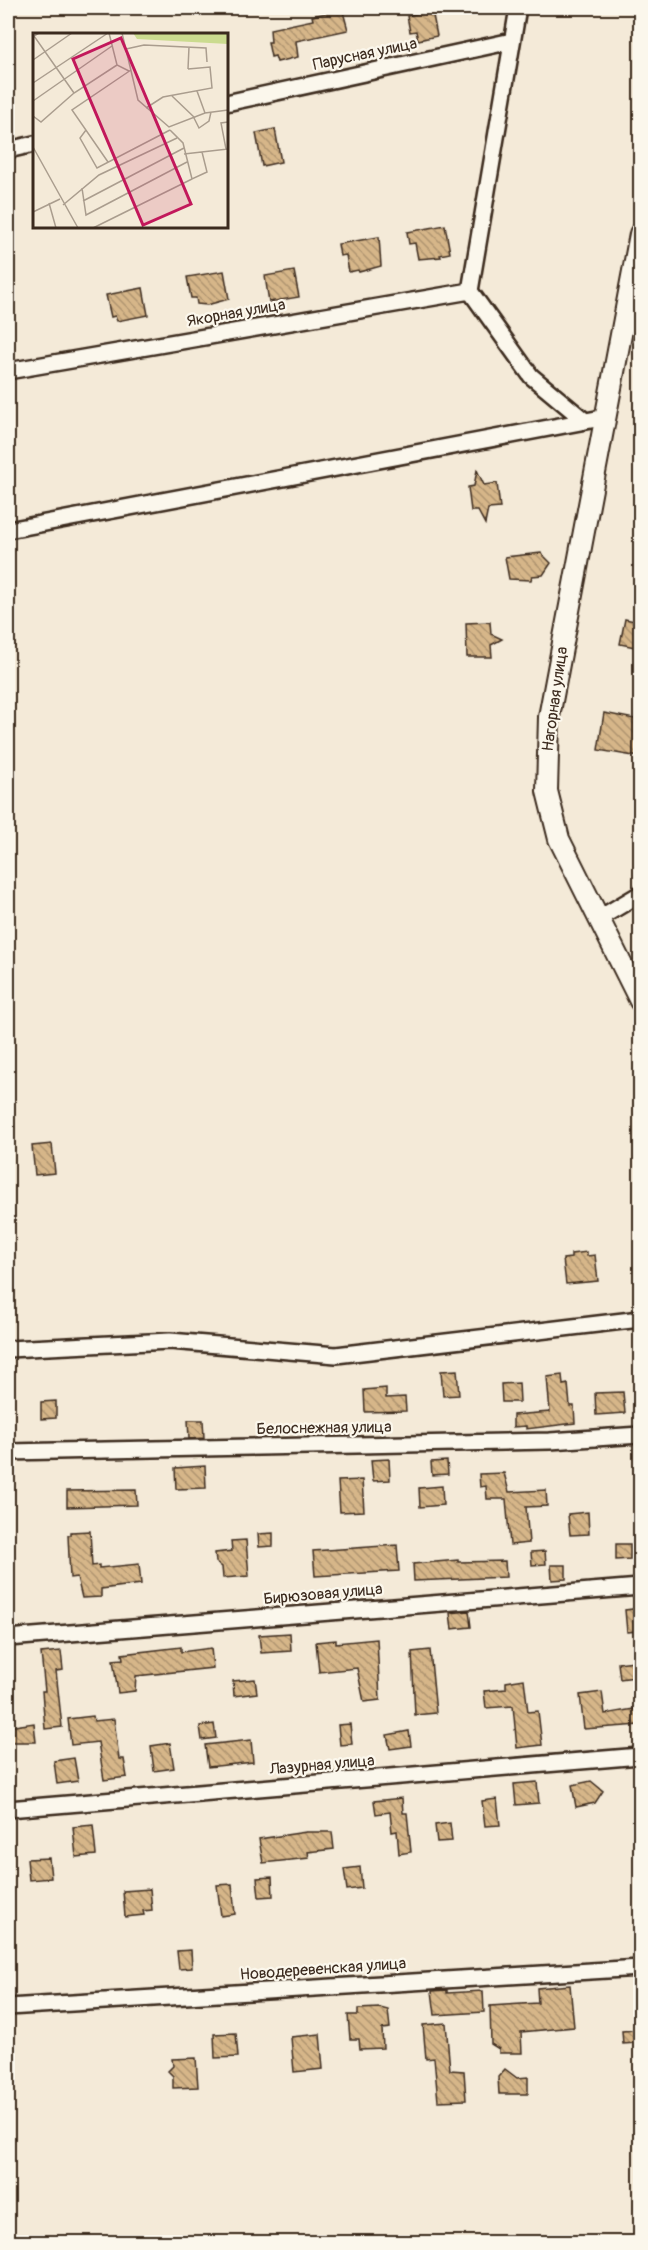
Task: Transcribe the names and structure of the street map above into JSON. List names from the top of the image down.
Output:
{
  "streets": {
    "street": [
      "Парусная улица",
      "Якорная улица",
      "Нагорная улица",
      "Белоснежная улица",
      "Бирюзовая улица",
      "Лазурная улица",
      "Новодеревенская улица"
    ]
  }
}
